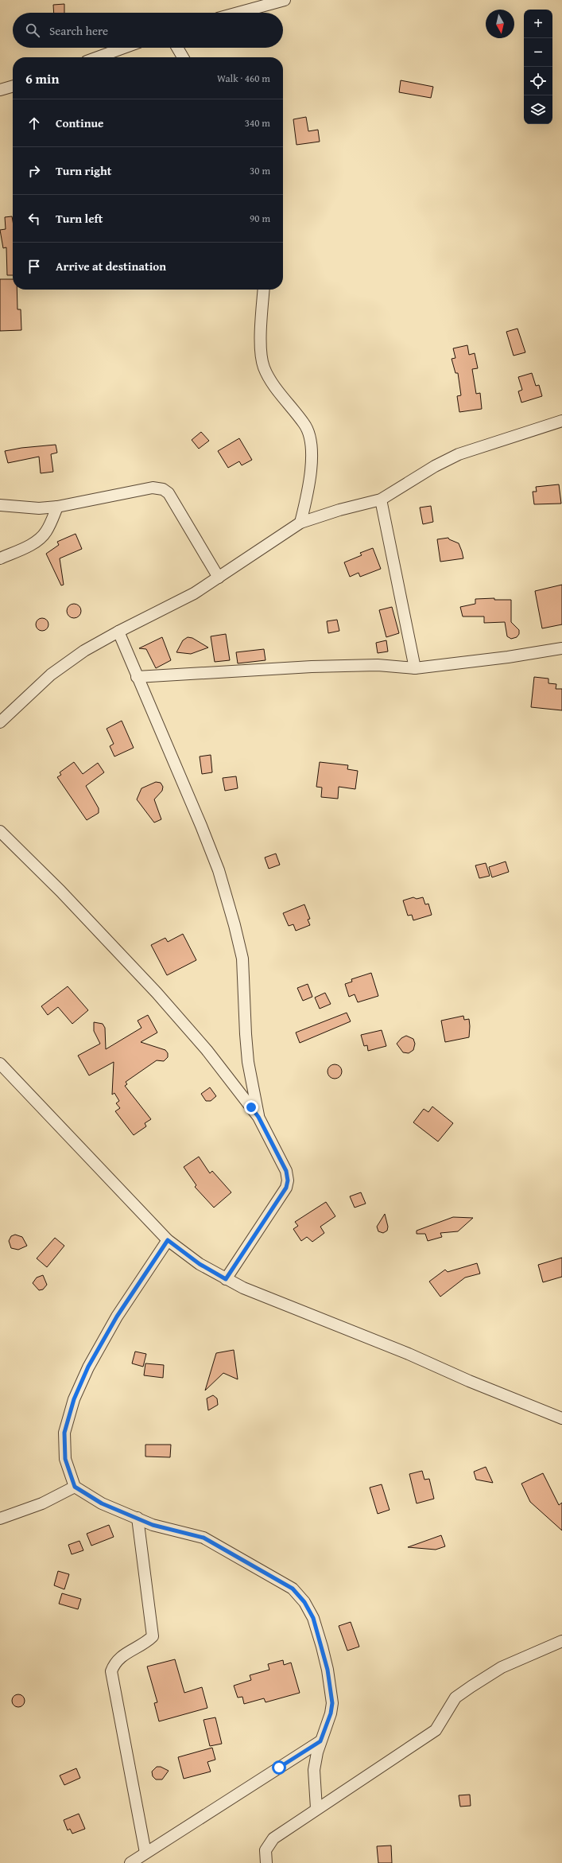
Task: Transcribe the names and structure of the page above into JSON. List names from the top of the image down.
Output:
{
  "north": "bottom",
  "page": {
    "map_buttons": ["+", "−"],
    "search": "Search here",
    "heading": ["6 min", "Walk · 460 m"],
    "list": [
      ["Continue", "340 m"],
      ["Turn right", "30 m"],
      ["Turn left", "90 m"],
      "Arrive at destination"
    ]
  }
}
